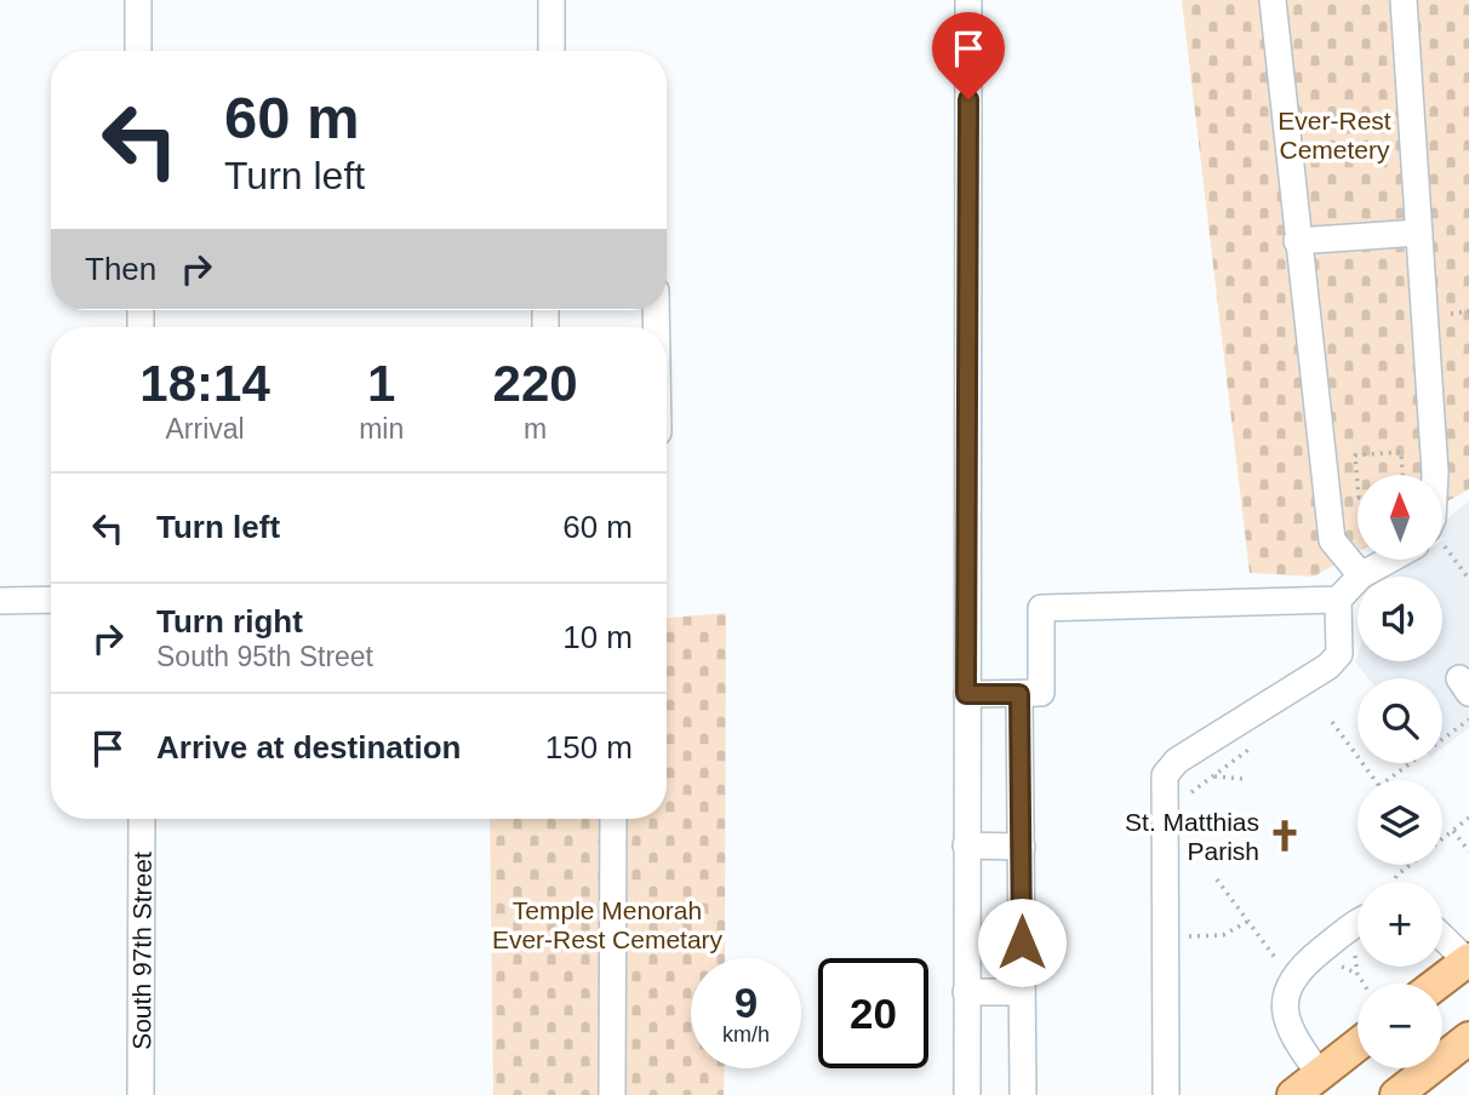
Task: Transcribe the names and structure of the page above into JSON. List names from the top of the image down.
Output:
{
  "streets": {
    "street": ["South 97th Street"]
  },
  "parks": ["Ever-Rest Cemetery", "Temple Menorah Ever-Rest Cemetary"],
  "places": {
    "church": ["St. Matthias Parish"]
  },
  "north": "top",
  "page": {
    "turn": ["60 m", "Turn left"],
    "then": "Then",
    "eta": [
      "18:14",
      "Arrival",
      "1",
      "min",
      "220",
      "m"
    ],
    "list": [
      {
        "name": "Turn left",
        "value": "60 m"
      },
      {
        "name": "Turn right",
        "note": "South 95th Street",
        "value": "10 m"
      },
      {
        "name": "Arrive at destination",
        "value": "150 m"
      }
    ],
    "map_buttons": ["+", "−"],
    "speed": "9 km/h",
    "limit": "20"
  }
}
